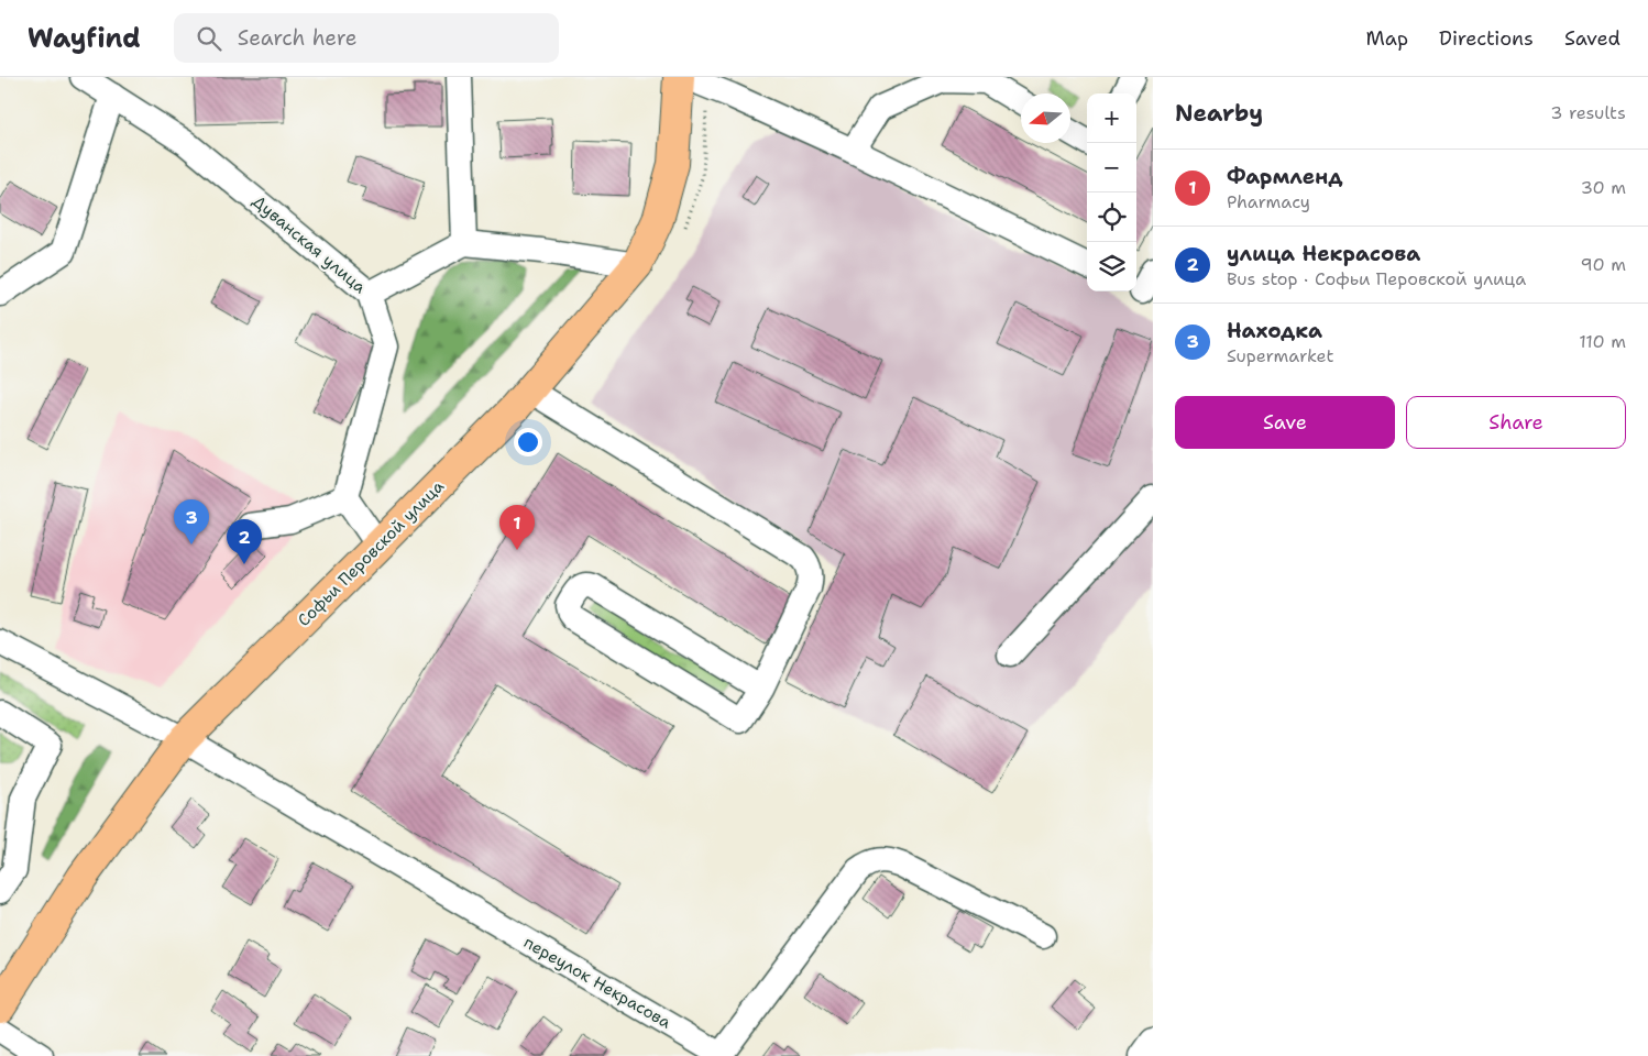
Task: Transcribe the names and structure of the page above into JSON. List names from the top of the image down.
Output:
{
  "streets": {
    "main road": ["Софьи Перовской улица"],
    "street": ["Дуванская улица", "переулок Некрасова"]
  },
  "crossings": [
    ["Софьи Перовской улица", "переулок Некрасова"]
  ],
  "north": "left",
  "page": {
    "header": "Wayfind",
    "search": "Search here",
    "nav": ["Map", "Directions", "Saved"],
    "heading": ["Nearby", "3 results"],
    "map_buttons": ["+", "−"],
    "list": [
      {
        "mark": "1",
        "name": "Фармленд",
        "note": "Pharmacy",
        "value": "30 m"
      },
      {
        "mark": "2",
        "name": "улица Некрасова",
        "note": "Bus stop · Софьи Перовской улица",
        "value": "90 m"
      },
      {
        "mark": "3",
        "name": "Находка",
        "note": "Supermarket",
        "value": "110 m"
      }
    ],
    "buttons": ["Save", "Share"],
    "pins": ["3", "1", "2"]
  }
}
